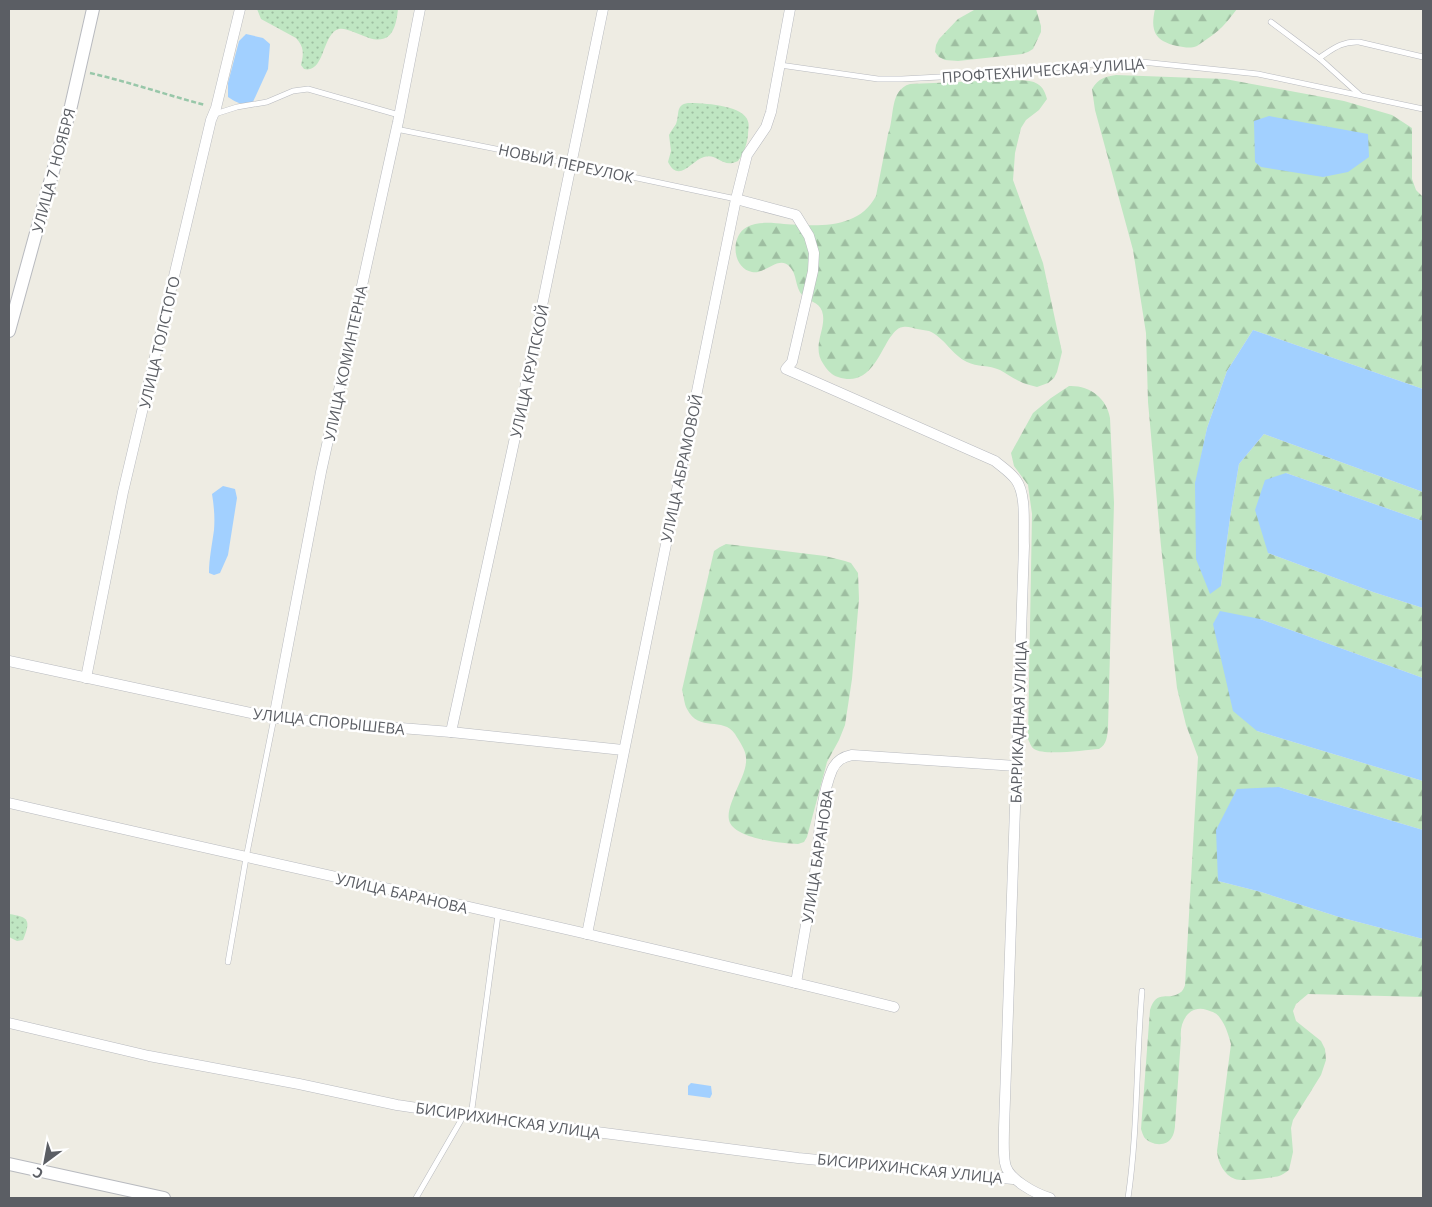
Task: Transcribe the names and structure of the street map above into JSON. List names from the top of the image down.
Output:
{
  "streets": {
    "street": [
      "УЛИЦА 7 НОЯБРЯ",
      "УЛИЦА ТОЛСТОГО",
      "УЛИЦА КОМИНТЕРНА",
      "УЛИЦА КРУПСКОЙ",
      "УЛИЦА АБРАМОВОЙ",
      "УЛИЦА СПОРЫШЕВА",
      "БАРРИКАДНАЯ УЛИЦА",
      "УЛИЦА БАРАНОВА",
      "БИСИРИХИНСКАЯ УЛИЦА"
    ],
    "lane": ["ПРОФТЕХНИЧЕСКАЯ УЛИЦА", "НОВЫЙ ПЕРЕУЛОК"]
  },
  "crossings": [
    ["ПРОФТЕХНИЧЕСКАЯ УЛИЦА", "УЛИЦА АБРАМОВОЙ"],
    ["НОВЫЙ ПЕРЕУЛОК", "УЛИЦА КОМИНТЕРНА"],
    ["НОВЫЙ ПЕРЕУЛОК", "УЛИЦА КРУПСКОЙ"],
    ["НОВЫЙ ПЕРЕУЛОК", "УЛИЦА АБРАМОВОЙ"],
    ["НОВЫЙ ПЕРЕУЛОК", "БАРРИКАДНАЯ УЛИЦА"],
    ["УЛИЦА ТОЛСТОГО", "УЛИЦА СПОРЫШЕВА"],
    ["УЛИЦА КОМИНТЕРНА", "УЛИЦА СПОРЫШЕВА"],
    ["УЛИЦА КРУПСКОЙ", "УЛИЦА СПОРЫШЕВА"],
    ["УЛИЦА АБРАМОВОЙ", "УЛИЦА СПОРЫШЕВА"],
    ["УЛИЦА АБРАМОВОЙ", "БАРРИКАДНАЯ УЛИЦА"],
    ["УЛИЦА АБРАМОВОЙ", "УЛИЦА БАРАНОВА"],
    ["БАРРИКАДНАЯ УЛИЦА", "УЛИЦА БАРАНОВА"],
    ["БАРРИКАДНАЯ УЛИЦА", "БИСИРИХИНСКАЯ УЛИЦА"]
  ],
  "north": "bottom left"
}
